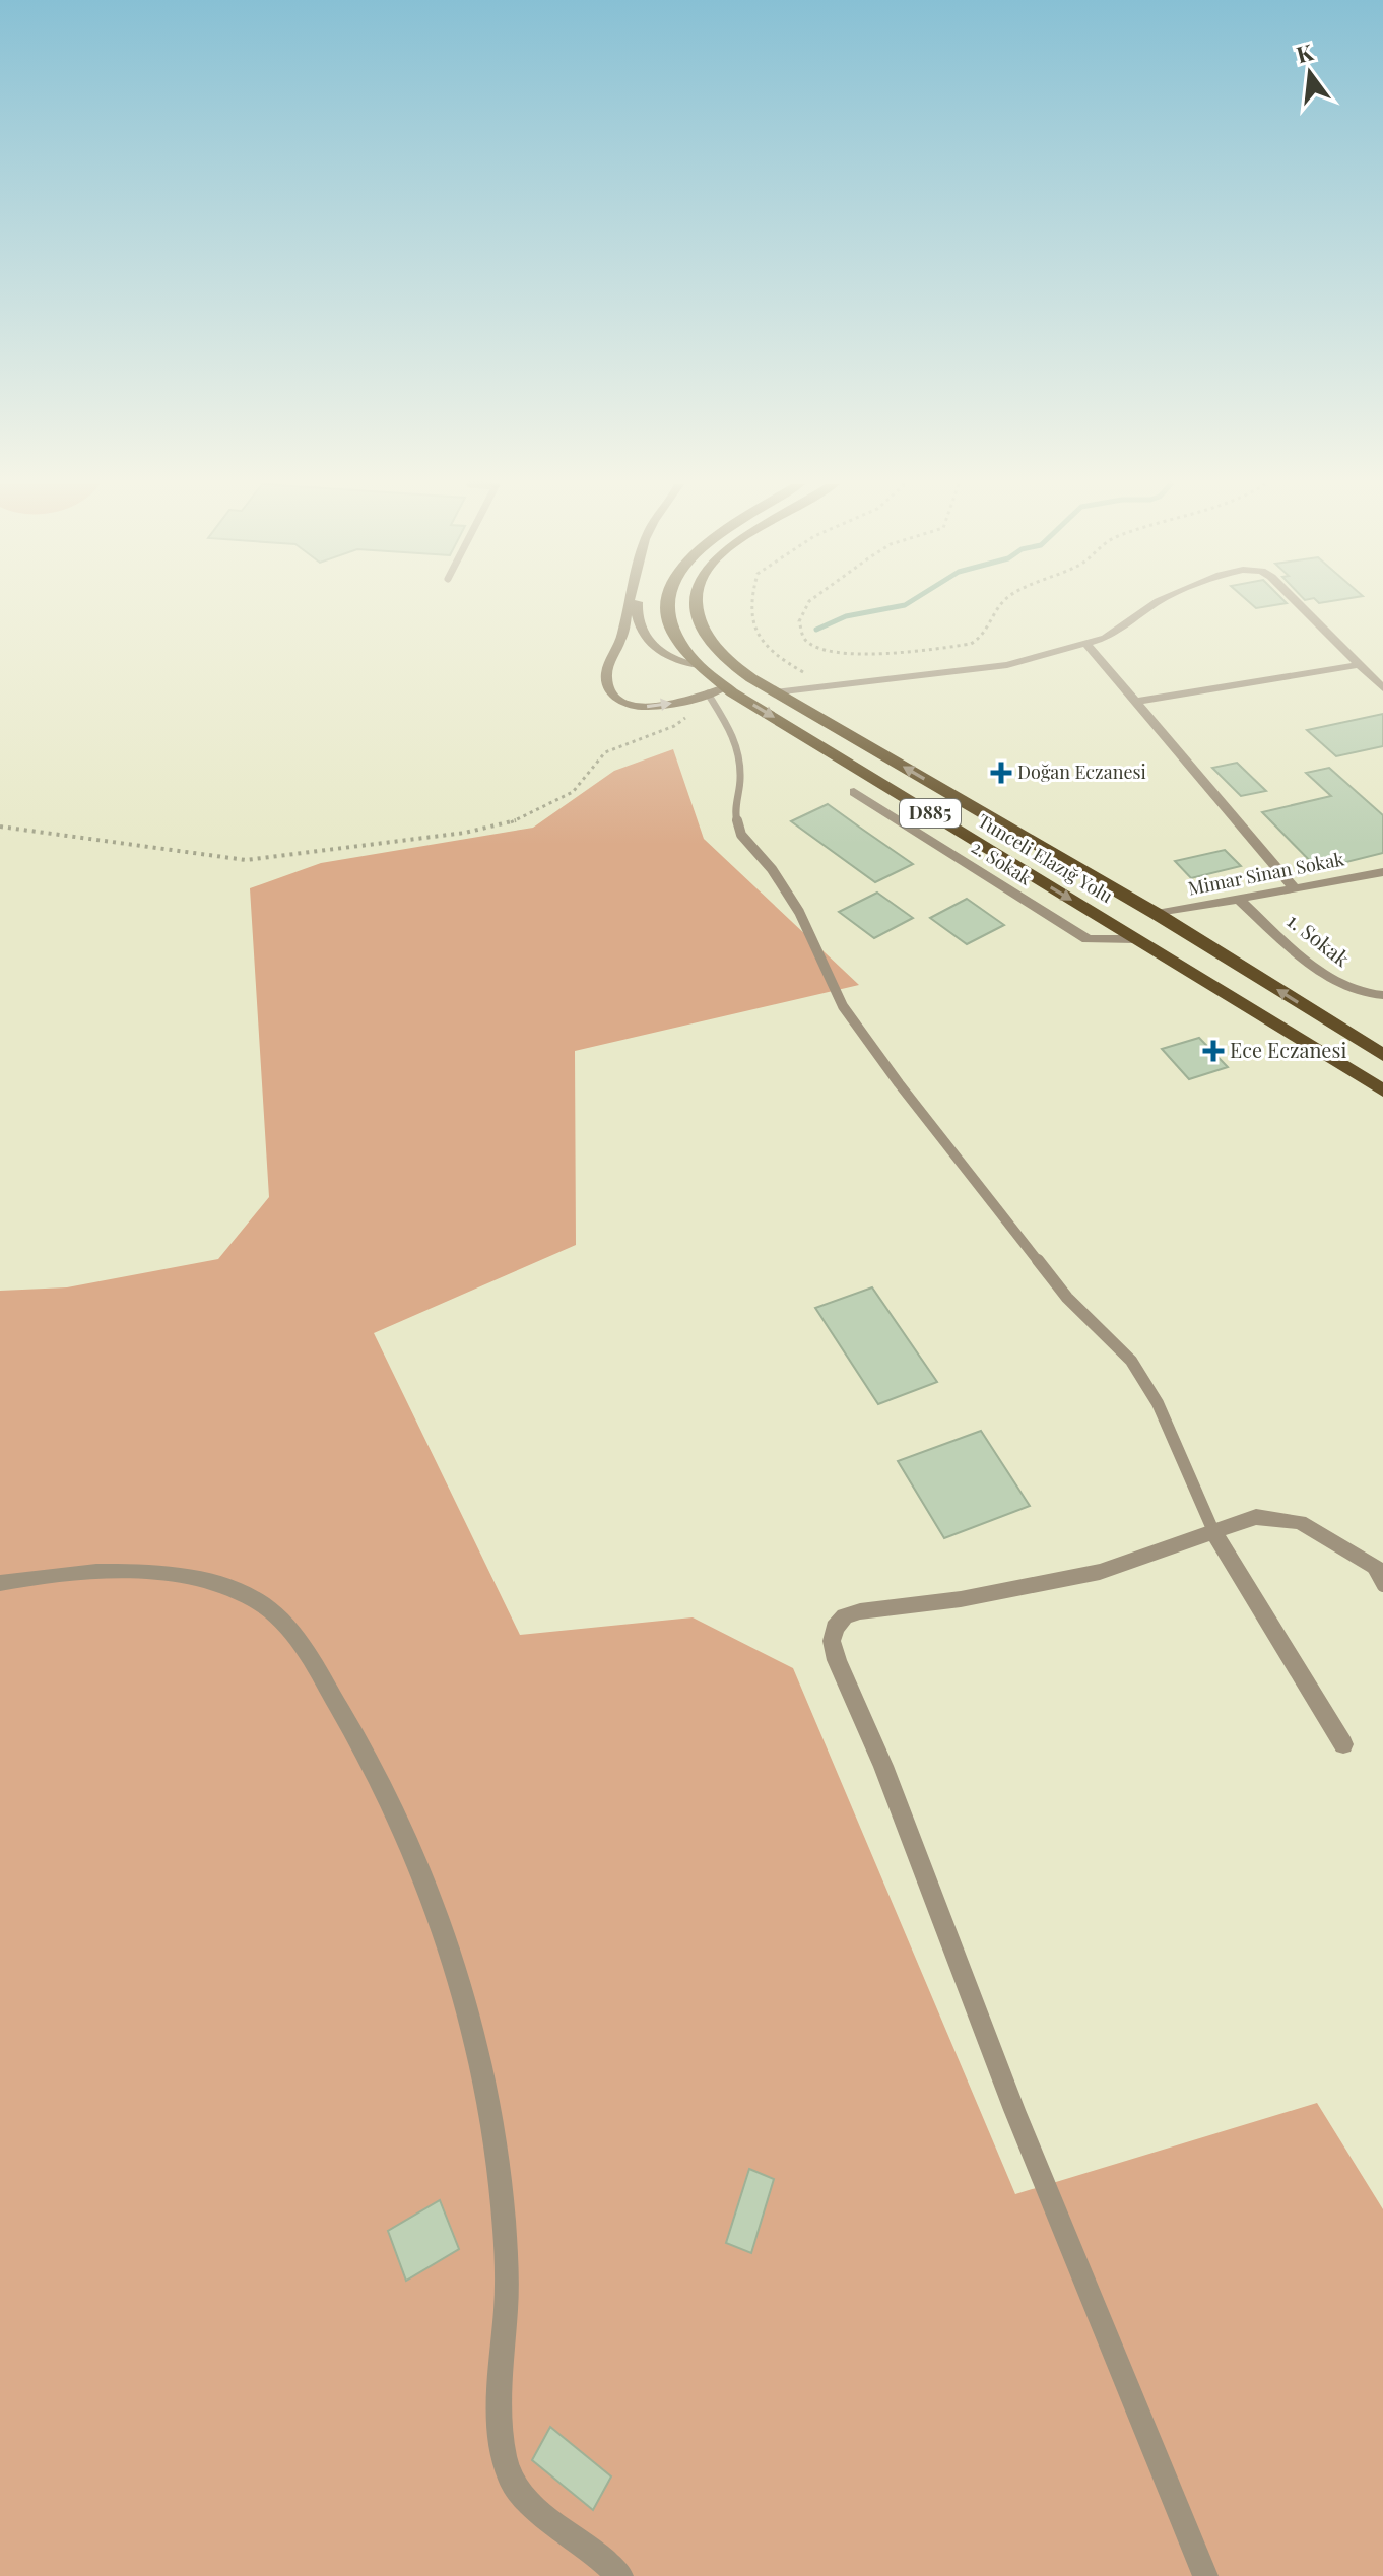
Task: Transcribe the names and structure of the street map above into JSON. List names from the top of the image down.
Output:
{
  "streets": {
    "main road": ["D885", "Tunceli Elazığ Yolu"],
    "street": ["2. Sokak", "Mimar Sinan Sokak", "1. Sokak"]
  },
  "crossings": [
    ["Tunceli Elazığ Yolu", "2. Sokak"],
    ["Tunceli Elazığ Yolu", "Mimar Sinan Sokak"],
    ["Mimar Sinan Sokak", "1. Sokak"]
  ],
  "places": {
    "health": ["Doğan Eczanesi", "Ece Eczanesi"]
  },
  "north": "top"
}
